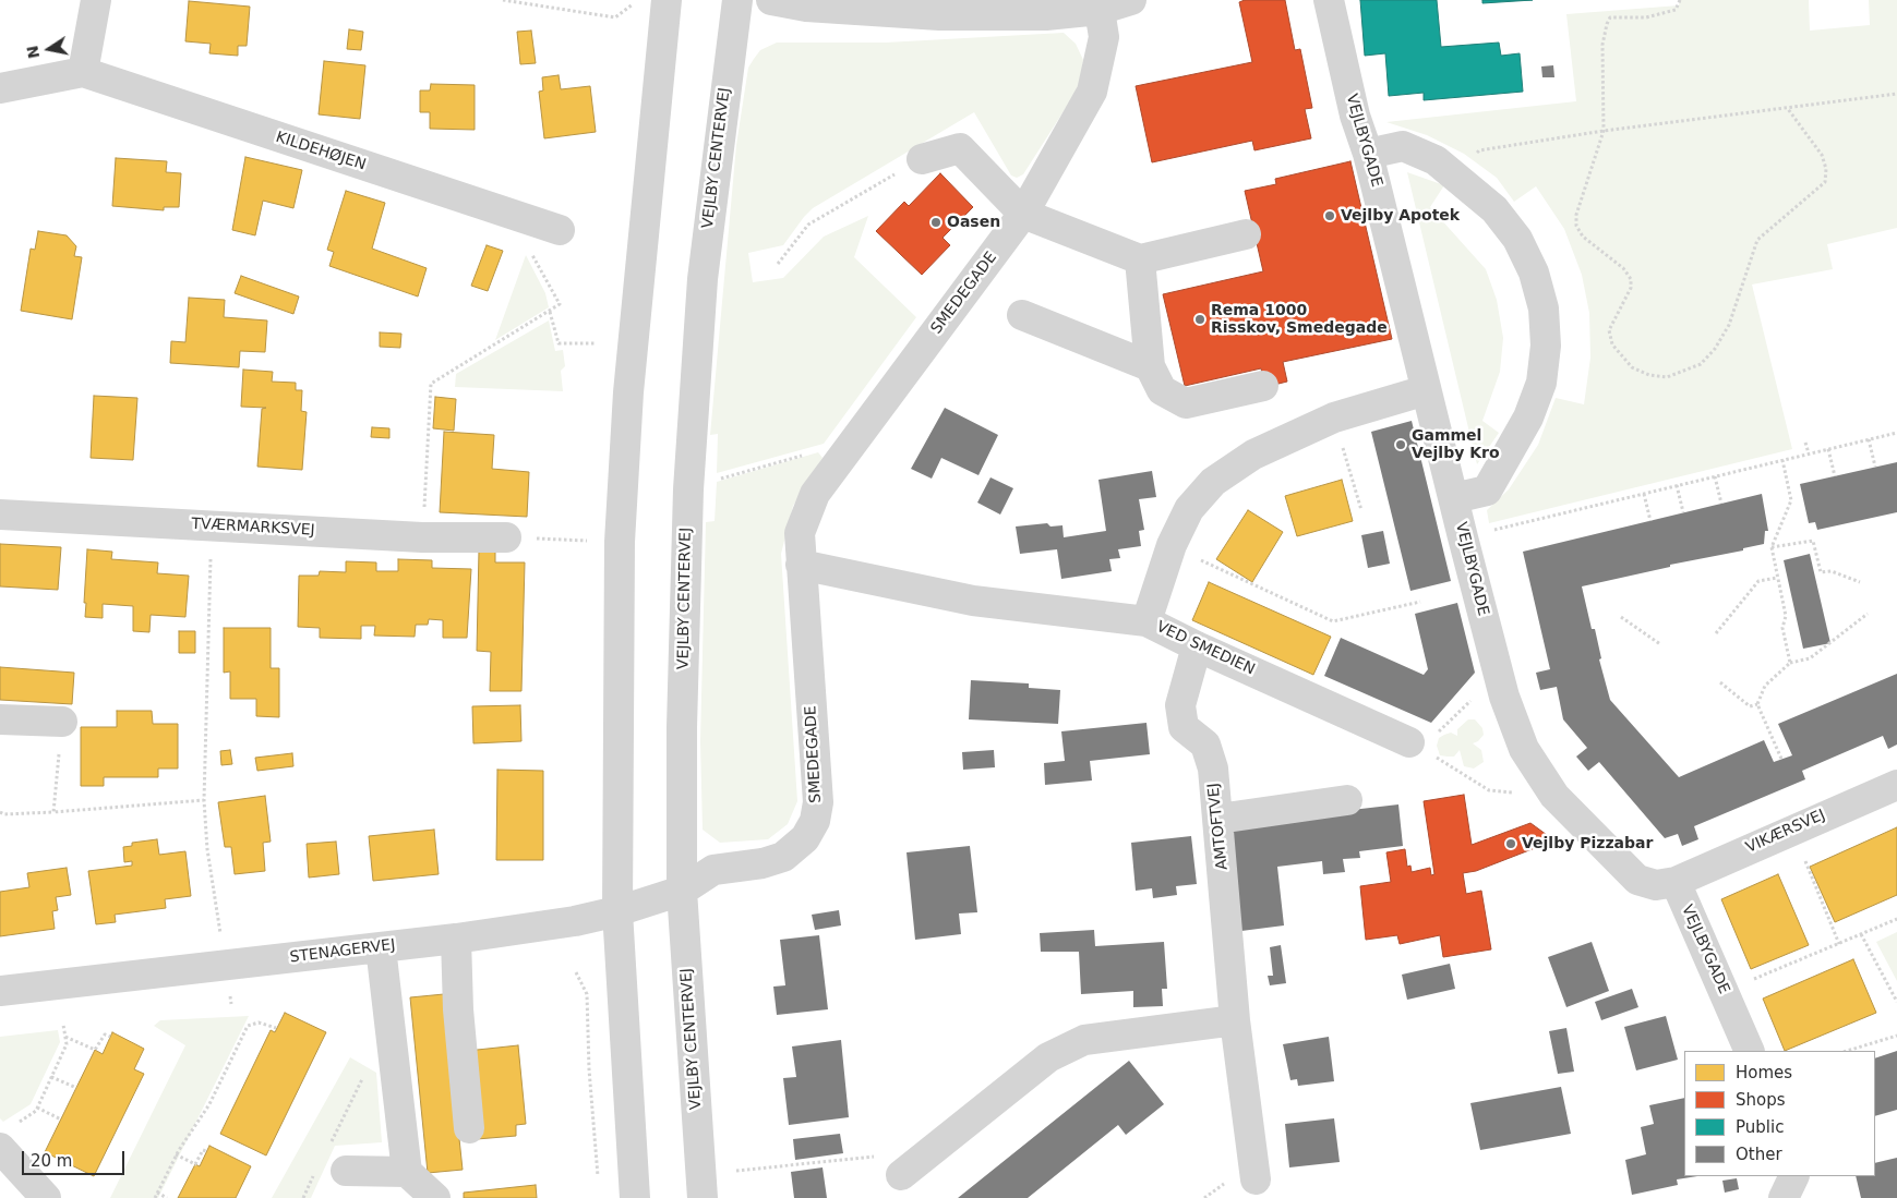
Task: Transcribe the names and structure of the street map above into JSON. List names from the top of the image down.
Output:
{
  "streets": {
    "street": [
      "VEJLBYGADE",
      "KILDEHØJEN",
      "VEJLBY CENTERVEJ",
      "SMEDEGADE",
      "TVÆRMARKSVEJ",
      "VED SMEDIEN",
      "AMTOFTVEJ",
      "VIKÆRSVEJ",
      "STENAGERVEJ"
    ]
  },
  "crossings": [
    ["VEJLBYGADE", "VED SMEDIEN"],
    ["VEJLBYGADE", "VIKÆRSVEJ"],
    ["VEJLBY CENTERVEJ", "SMEDEGADE"],
    ["VEJLBY CENTERVEJ", "STENAGERVEJ"],
    ["SMEDEGADE", "STENAGERVEJ"],
    ["VED SMEDIEN", "AMTOFTVEJ"]
  ],
  "places": [
    "Vejlby Apotek",
    "Oasen",
    "Rema 1000 Risskov, Smedegade",
    "Gammel Vejlby Kro",
    "Vejlby Pizzabar"
  ],
  "legend": [
    "Homes",
    "Shops",
    "Public",
    "Other"
  ],
  "scale_bar": "20 m",
  "north": "left"
}
